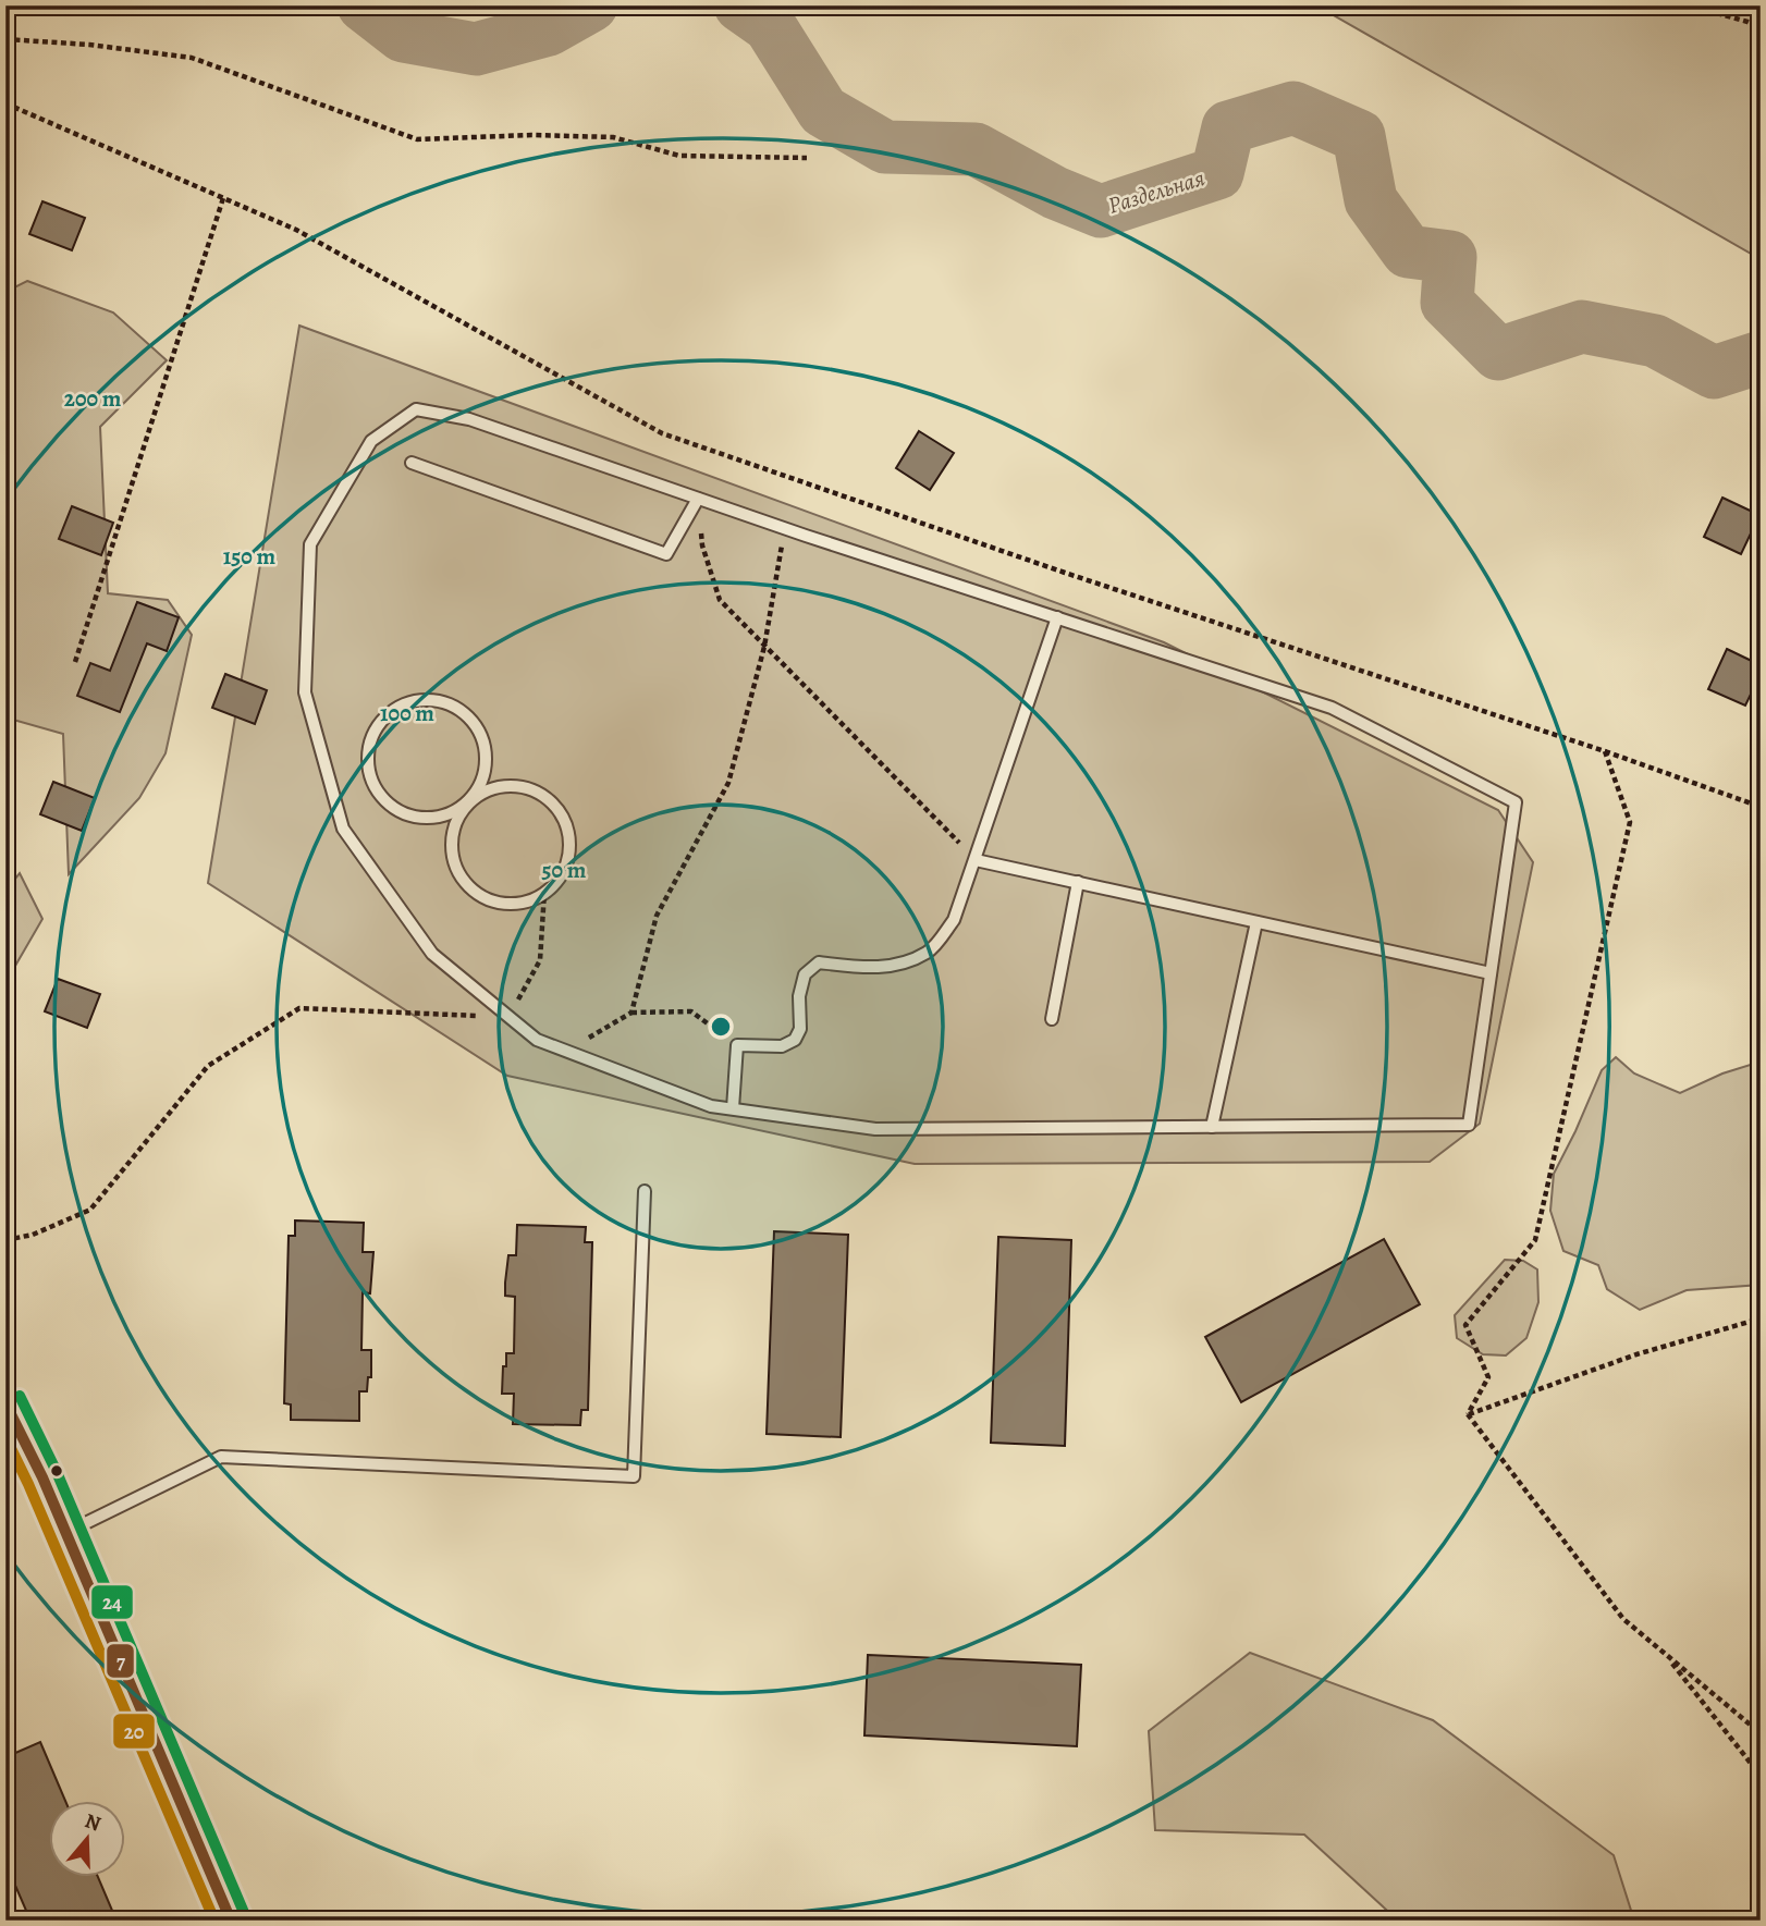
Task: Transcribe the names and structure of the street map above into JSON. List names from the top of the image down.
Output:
{
  "water": ["Раздельная"],
  "lines": ["transit line 24", "transit line 7", "transit line 20"],
  "north": "top",
  "rings": [
    "200 m",
    "150 m",
    "100 m",
    "50 m"
  ]
}
